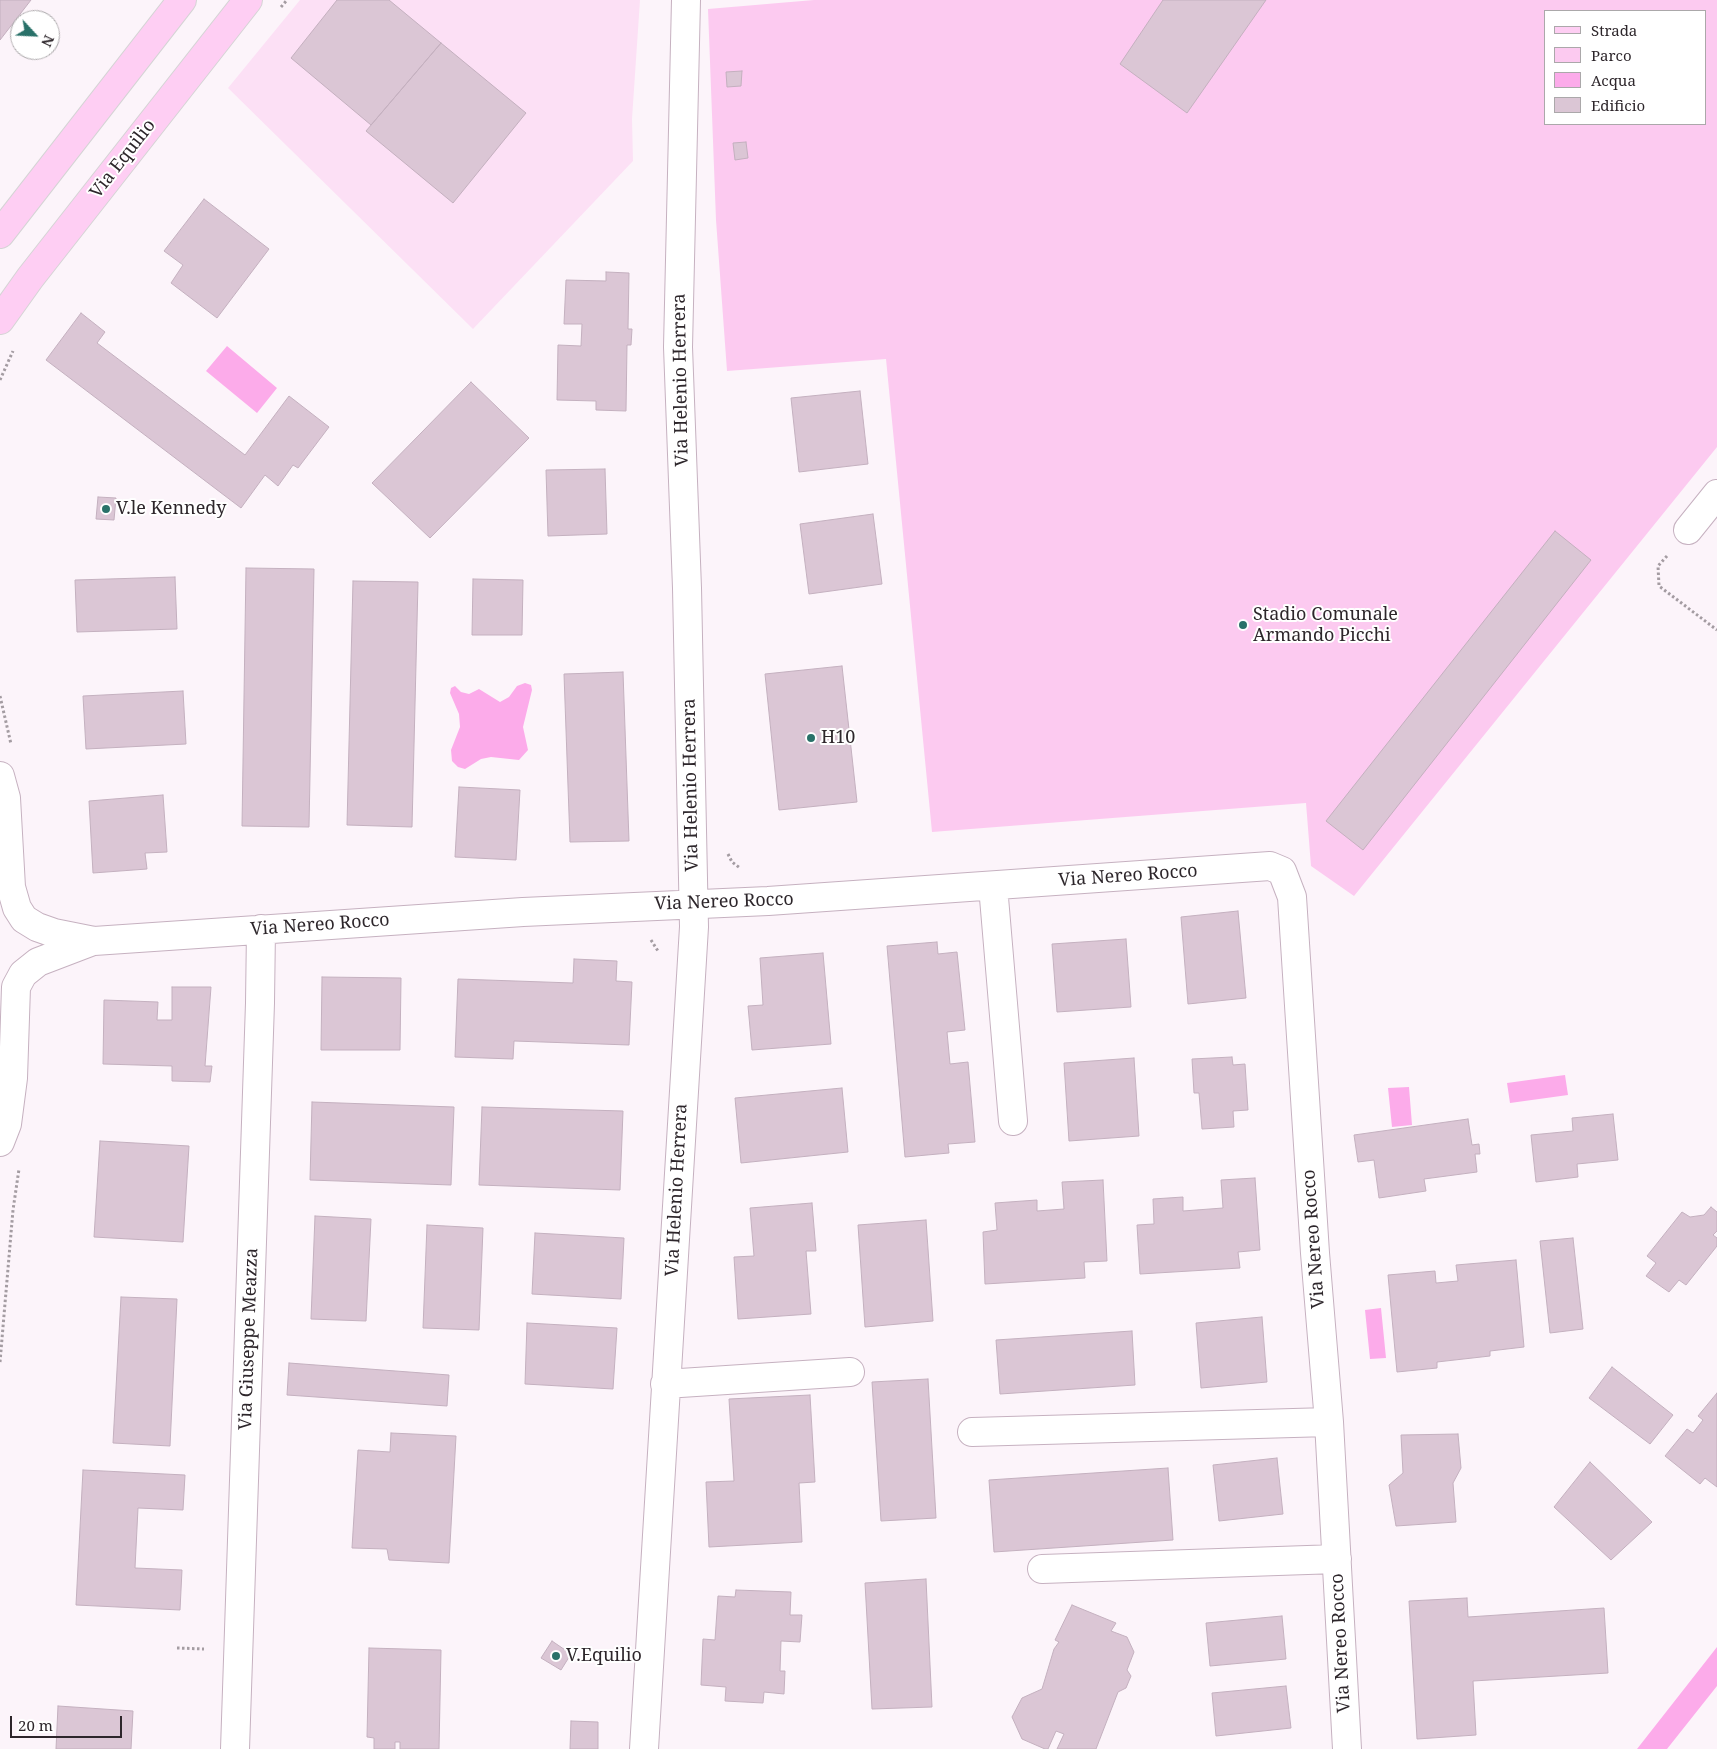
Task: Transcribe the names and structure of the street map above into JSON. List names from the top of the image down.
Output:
{
  "streets": {
    "main road": ["Via Equilio"],
    "street": ["Via Helenio Herrera", "Via Nereo Rocco", "Via Giuseppe Meazza"]
  },
  "crossings": [
    ["Via Helenio Herrera", "Via Nereo Rocco"],
    ["Via Nereo Rocco", "Via Giuseppe Meazza"]
  ],
  "places": [
    "V.le Kennedy",
    "Stadio Comunale Armando Picchi",
    "H10",
    "V.Equilio"
  ],
  "legend": [
    "Strada",
    "Parco",
    "Acqua",
    "Edificio"
  ],
  "scale_bar": "20 m",
  "north": "bottom right"
}
